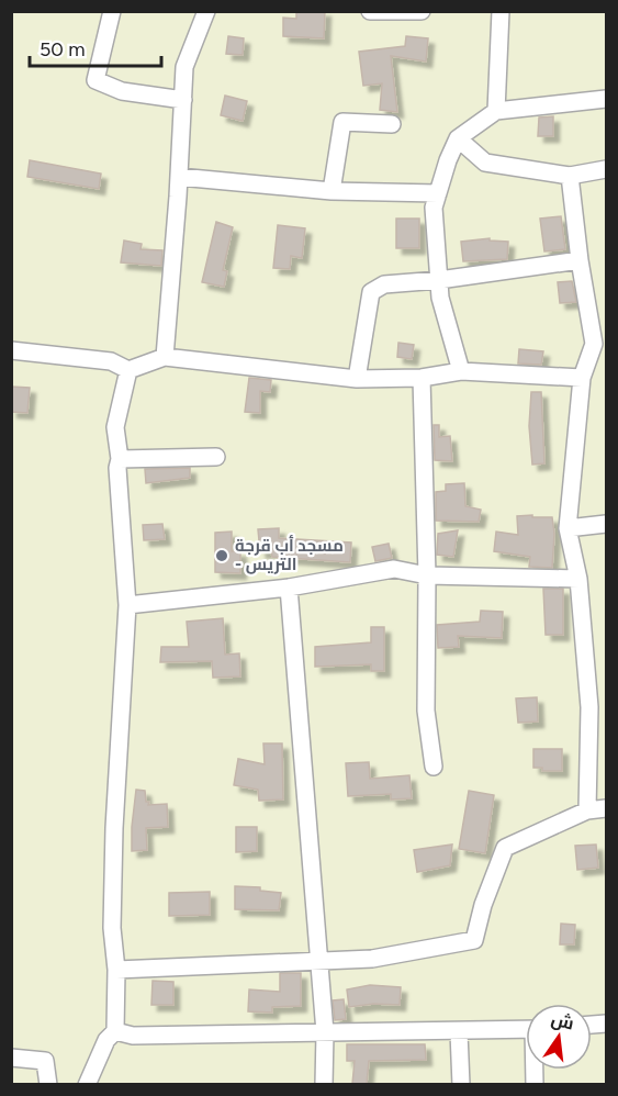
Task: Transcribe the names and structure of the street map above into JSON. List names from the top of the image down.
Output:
{
  "places": ["مسجد أب قرجة - التريس"],
  "scale_bar": "50 m",
  "north": "top"
}
